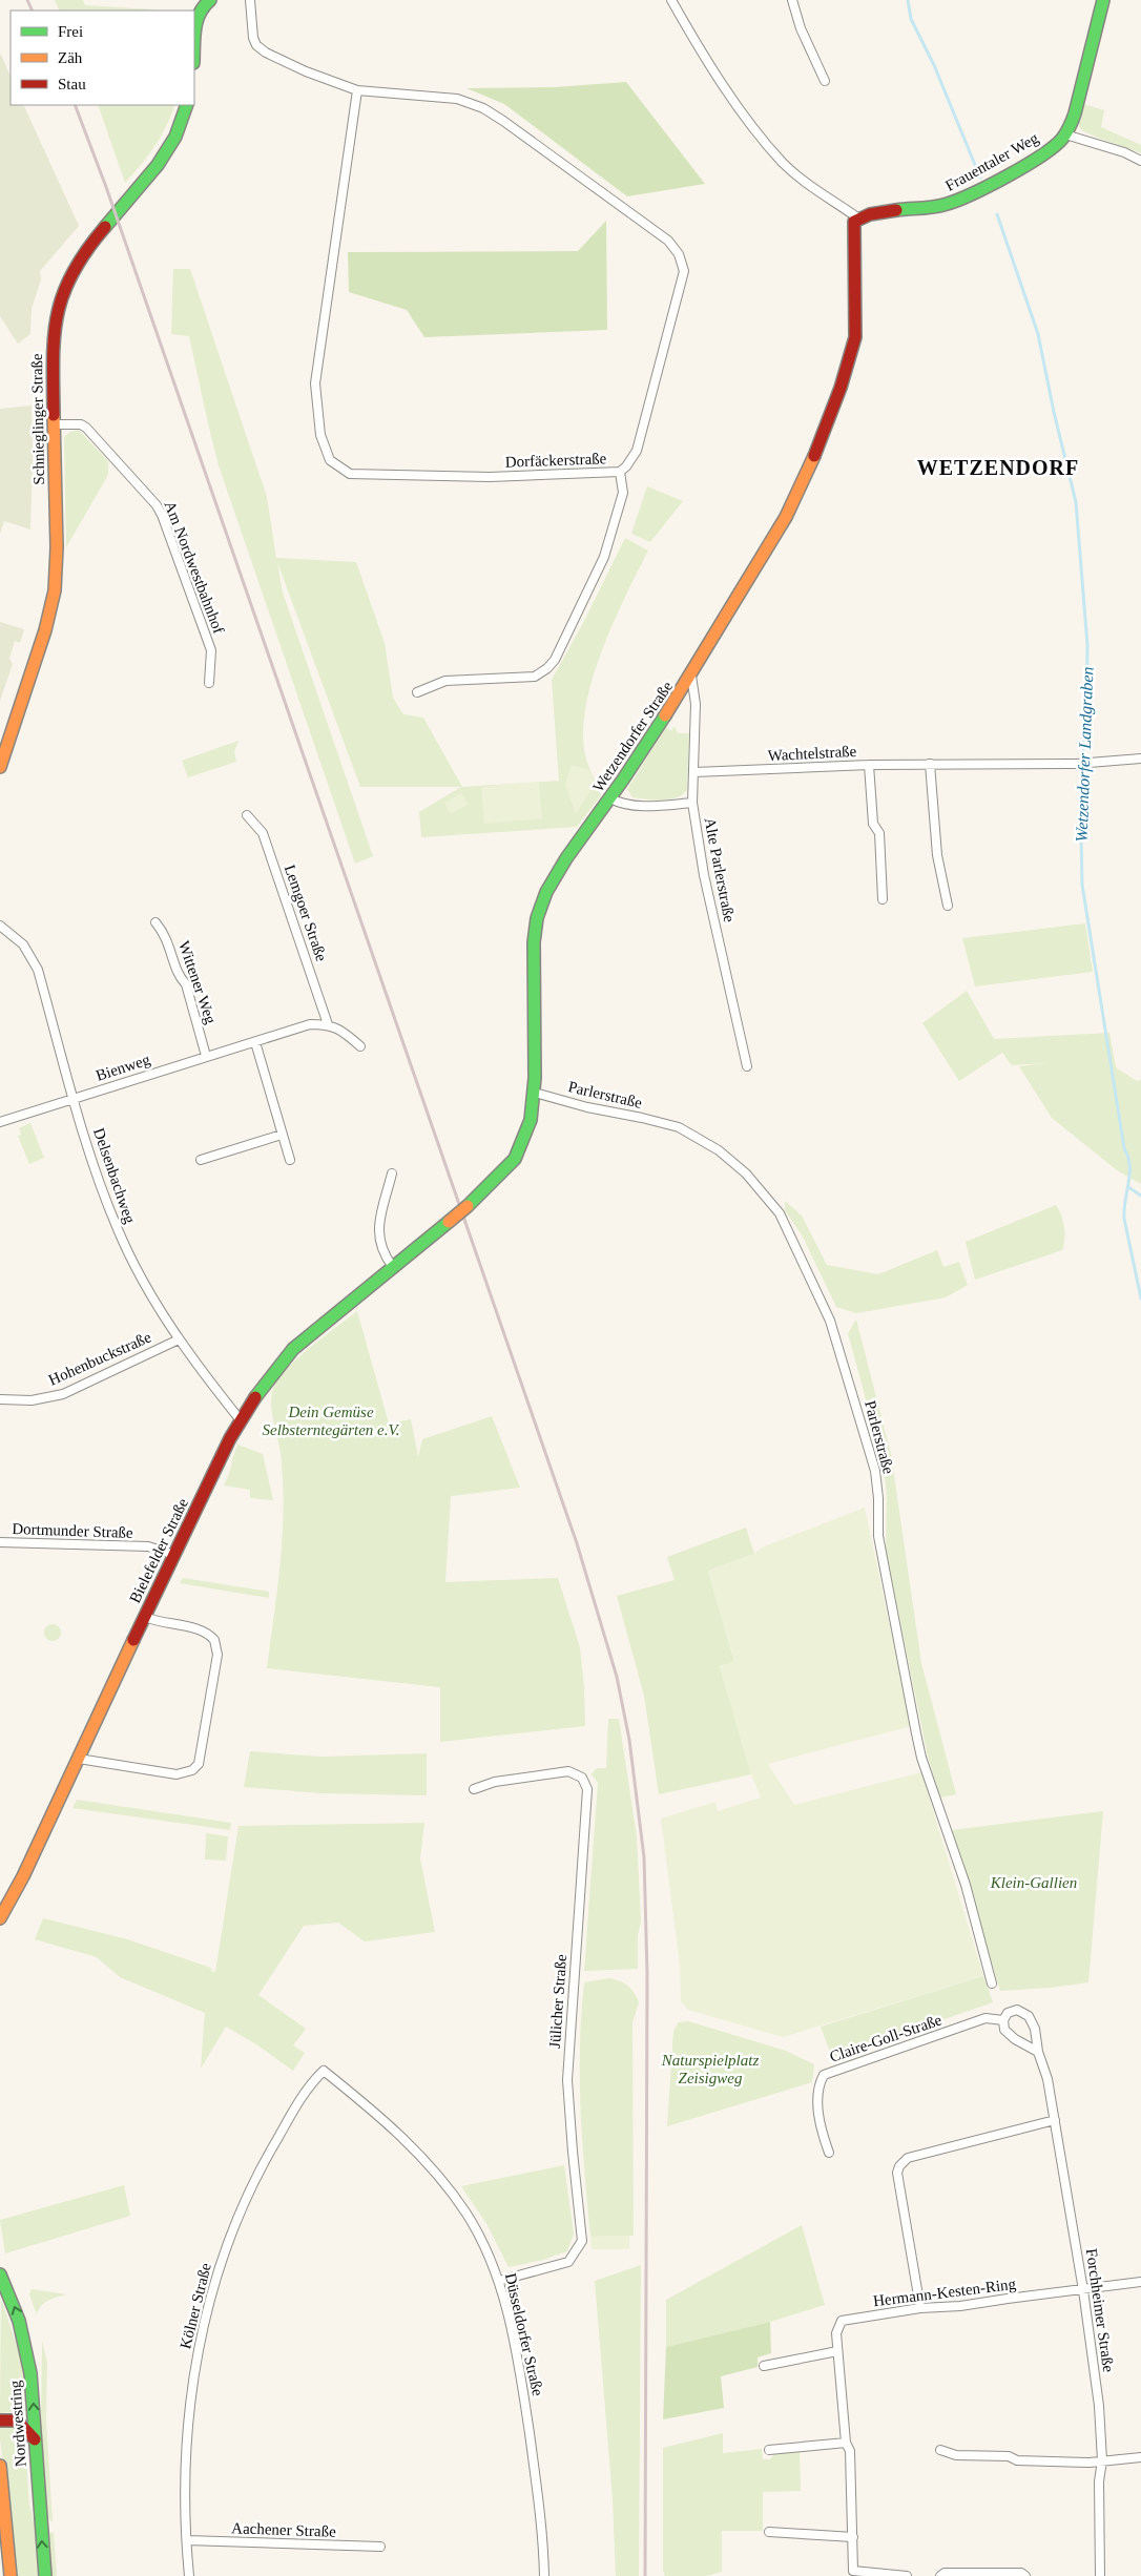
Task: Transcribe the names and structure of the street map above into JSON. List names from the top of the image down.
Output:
{
  "streets": {
    "street": [
      "Frauentaler Weg",
      "Schnieglinger Straße",
      "Dorfäckerstraße",
      "Am Nordwestbahnhof",
      "Wetzendorfer Straße",
      "Wachtelstraße",
      "Alte Parlerstraße",
      "Lemgoer Straße",
      "Wittener Weg",
      "Bienweg",
      "Parlerstraße",
      "Delsenbachweg",
      "Hohenbuckstraße",
      "Dortmunder Straße",
      "Bielefelder Straße",
      "Jülicher Straße",
      "Claire-Goll-Straße",
      "Hermann-Kesten-Ring",
      "Kölner Straße",
      "Forchheimer Straße",
      "Düsseldorfer Straße",
      "Nordwestring",
      "Aachener Straße"
    ]
  },
  "crossings": [
    ["Frauentaler Weg", "Wetzendorfer Straße"],
    ["Schnieglinger Straße", "Am Nordwestbahnhof"],
    ["Wetzendorfer Straße", "Alte Parlerstraße"],
    ["Wetzendorfer Straße", "Parlerstraße"],
    ["Wetzendorfer Straße", "Bielefelder Straße"],
    ["Wachtelstraße", "Alte Parlerstraße"],
    ["Lemgoer Straße", "Bienweg"],
    ["Wittener Weg", "Bienweg"],
    ["Bienweg", "Delsenbachweg"],
    ["Delsenbachweg", "Hohenbuckstraße"],
    ["Delsenbachweg", "Bielefelder Straße"],
    ["Dortmunder Straße", "Bielefelder Straße"],
    ["Jülicher Straße", "Düsseldorfer Straße"],
    ["Claire-Goll-Straße", "Forchheimer Straße"],
    ["Hermann-Kesten-Ring", "Forchheimer Straße"],
    ["Kölner Straße", "Düsseldorfer Straße"],
    ["Kölner Straße", "Aachener Straße"]
  ],
  "districts": ["WETZENDORF"],
  "water": ["Wetzendorfer Landgraben"],
  "parks": ["Dein Gemüse Selbsterntegärten e.V.", "Klein-Gallien", "Naturspielplatz Zeisigweg"],
  "legend": ["Frei", "Zäh", "Stau"]
}
